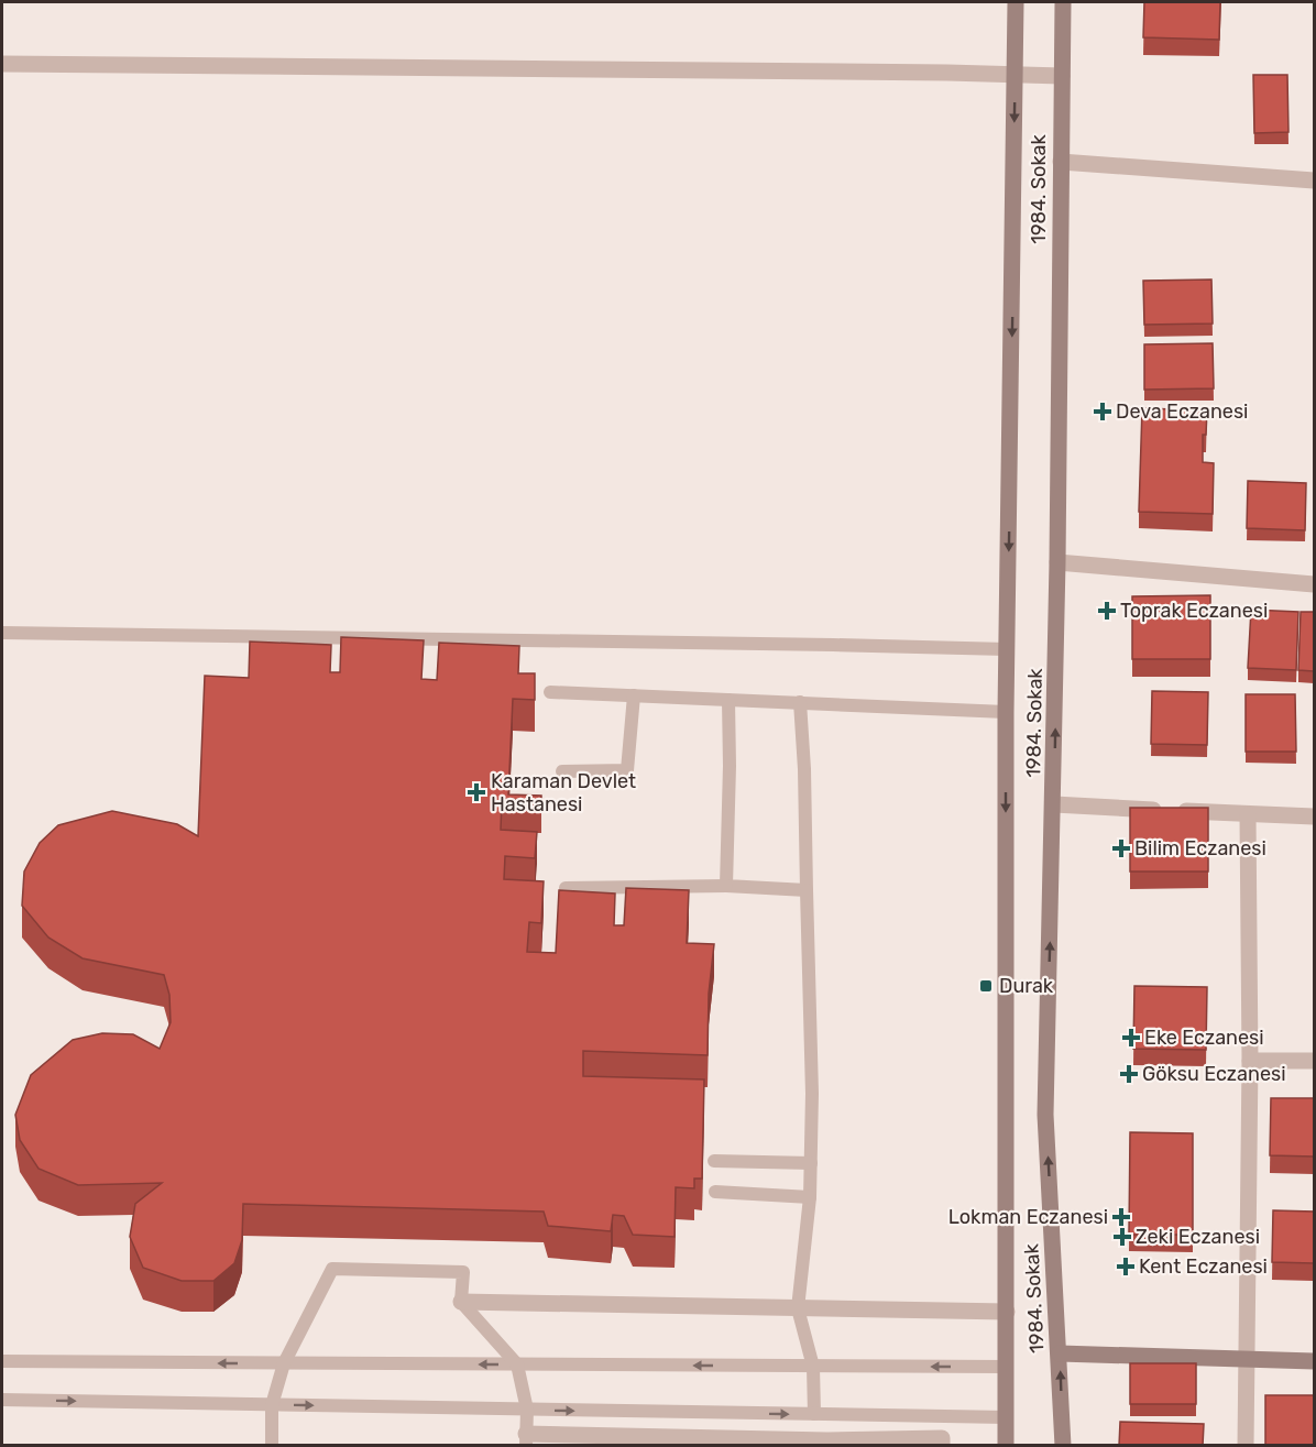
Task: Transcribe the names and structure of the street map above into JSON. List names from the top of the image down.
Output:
{
  "streets": {
    "main road": ["1984. Sokak"]
  },
  "places": {
    "health": [
      "Deva Eczanesi",
      "Toprak Eczanesi",
      "Karaman Devlet Hastanesi",
      "Bilim Eczanesi",
      "Eke Eczanesi",
      "Göksu Eczanesi",
      "Lokman Eczanesi",
      "Zeki Eczanesi",
      "Kent Eczanesi"
    ],
    "transit": ["Durak"]
  }
}
